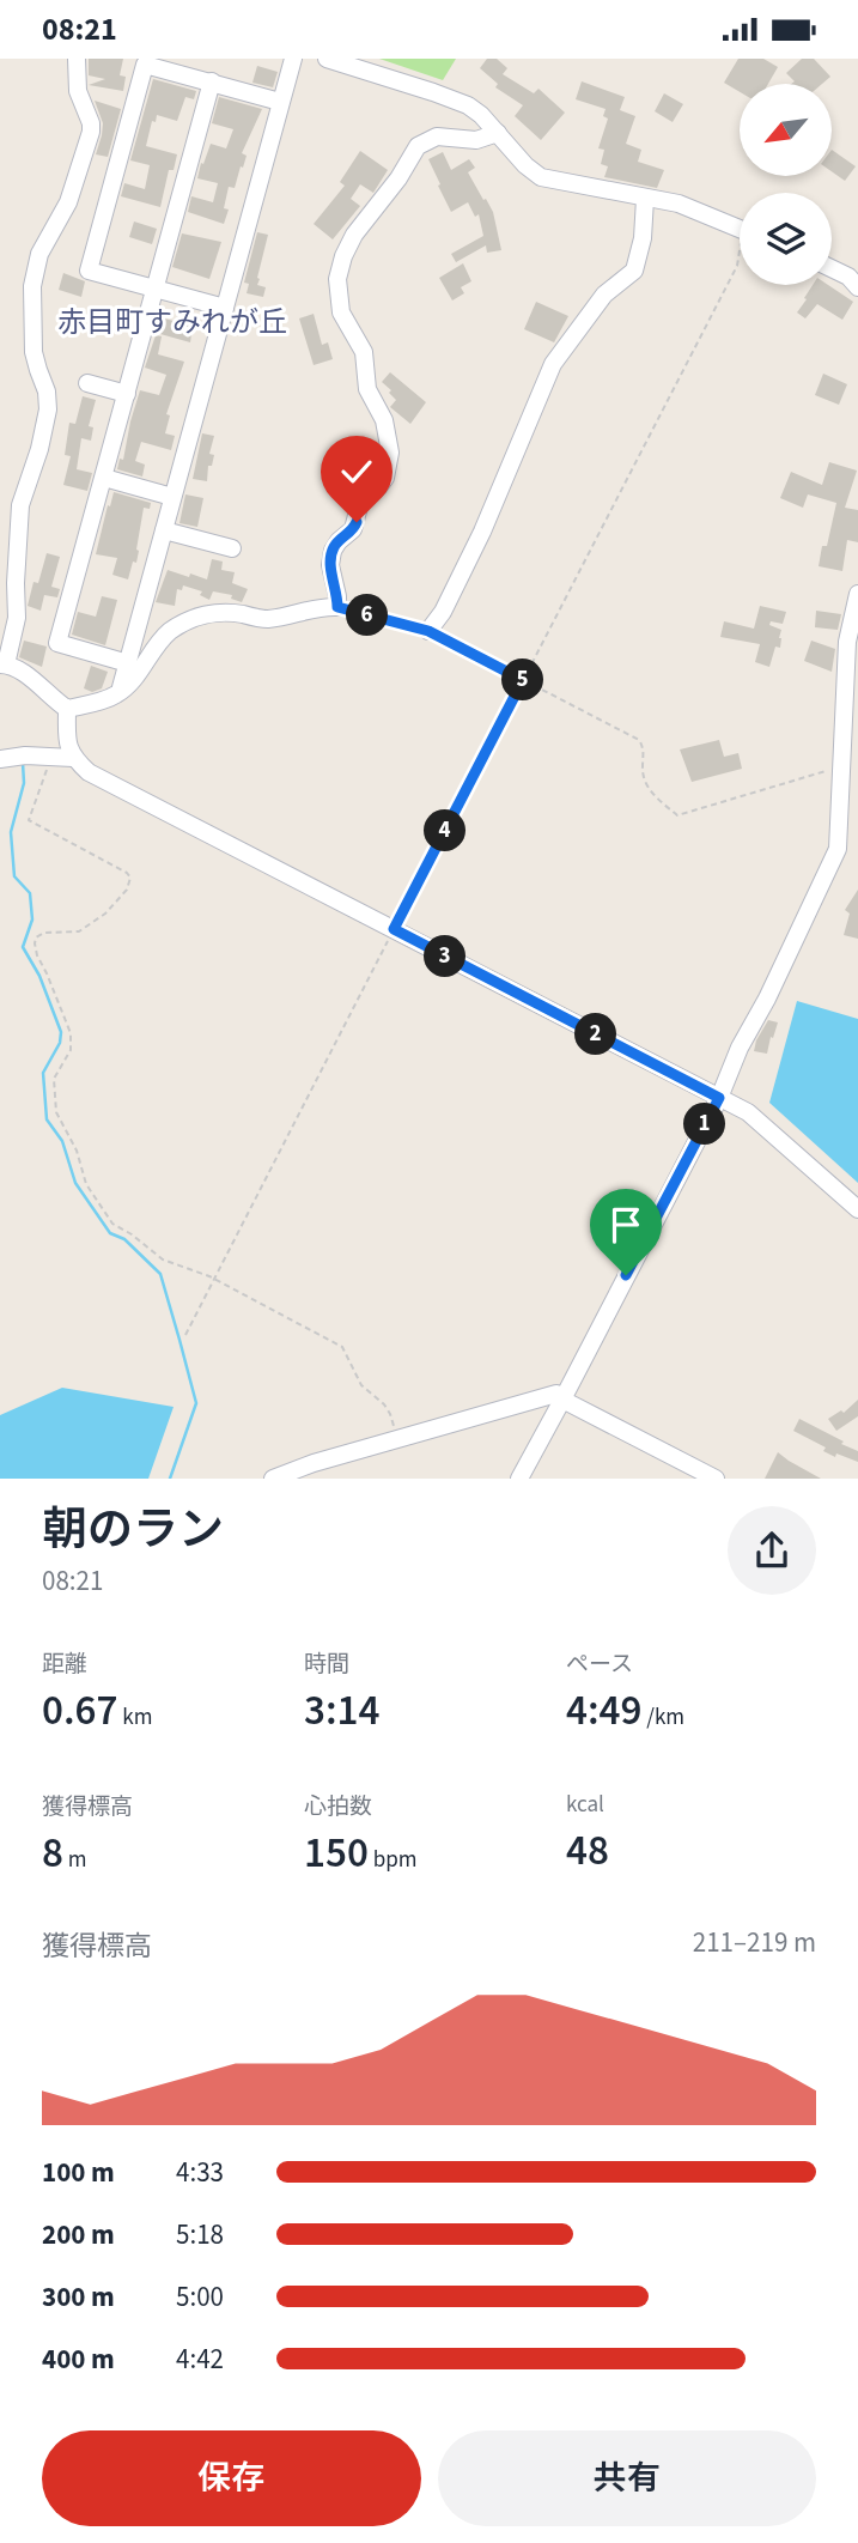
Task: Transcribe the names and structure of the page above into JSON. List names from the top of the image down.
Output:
{
  "districts": ["赤目町すみれが丘"],
  "north": "bottom left",
  "page": {
    "status": "08:21",
    "pins": [
      "6",
      "5",
      "4",
      "3",
      "2",
      "1"
    ],
    "heading": ["朝のラン", "08:21"],
    "stats": [
      ["距離", "0.67 km"],
      ["時間", "3:14"],
      ["ペース", "4:49 /km"],
      ["獲得標高", "8 m"],
      ["心拍数", "150 bpm"],
      ["kcal", "48"]
    ],
    "chart": ["獲得標高", "211–219 m"],
    "list": [
      {
        "name": "100 m",
        "note": "4:33"
      },
      {
        "name": "200 m",
        "note": "5:18"
      },
      {
        "name": "300 m",
        "note": "5:00"
      },
      {
        "name": "400 m",
        "note": "4:42"
      }
    ],
    "buttons": ["保存", "共有"]
  }
}
